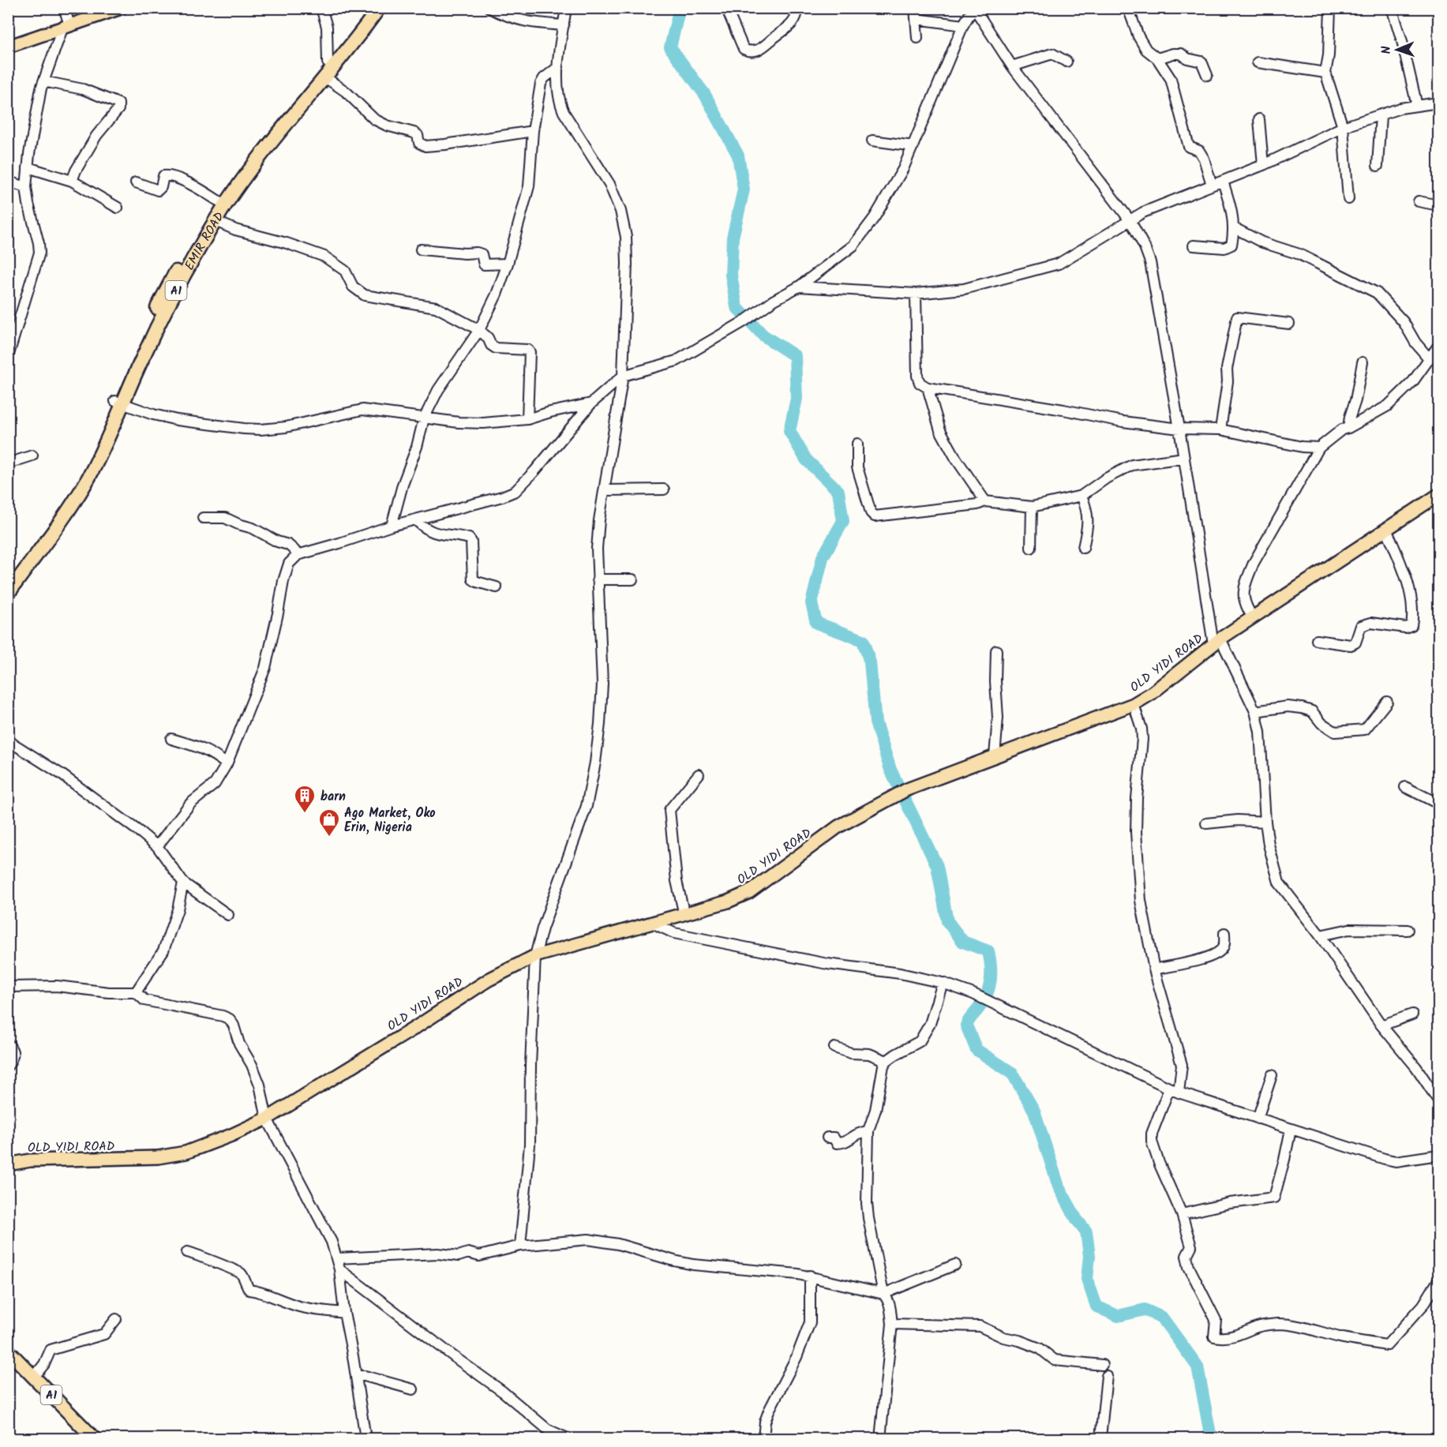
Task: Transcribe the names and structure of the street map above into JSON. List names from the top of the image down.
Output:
{
  "streets": {
    "highway": ["EMIR ROAD", "A1"],
    "main road": ["OLD YIDI ROAD"]
  },
  "places": {
    "building": ["barn"],
    "shop": ["Ago Market, Oko Erin, Nigeria"]
  },
  "north": "left"
}
